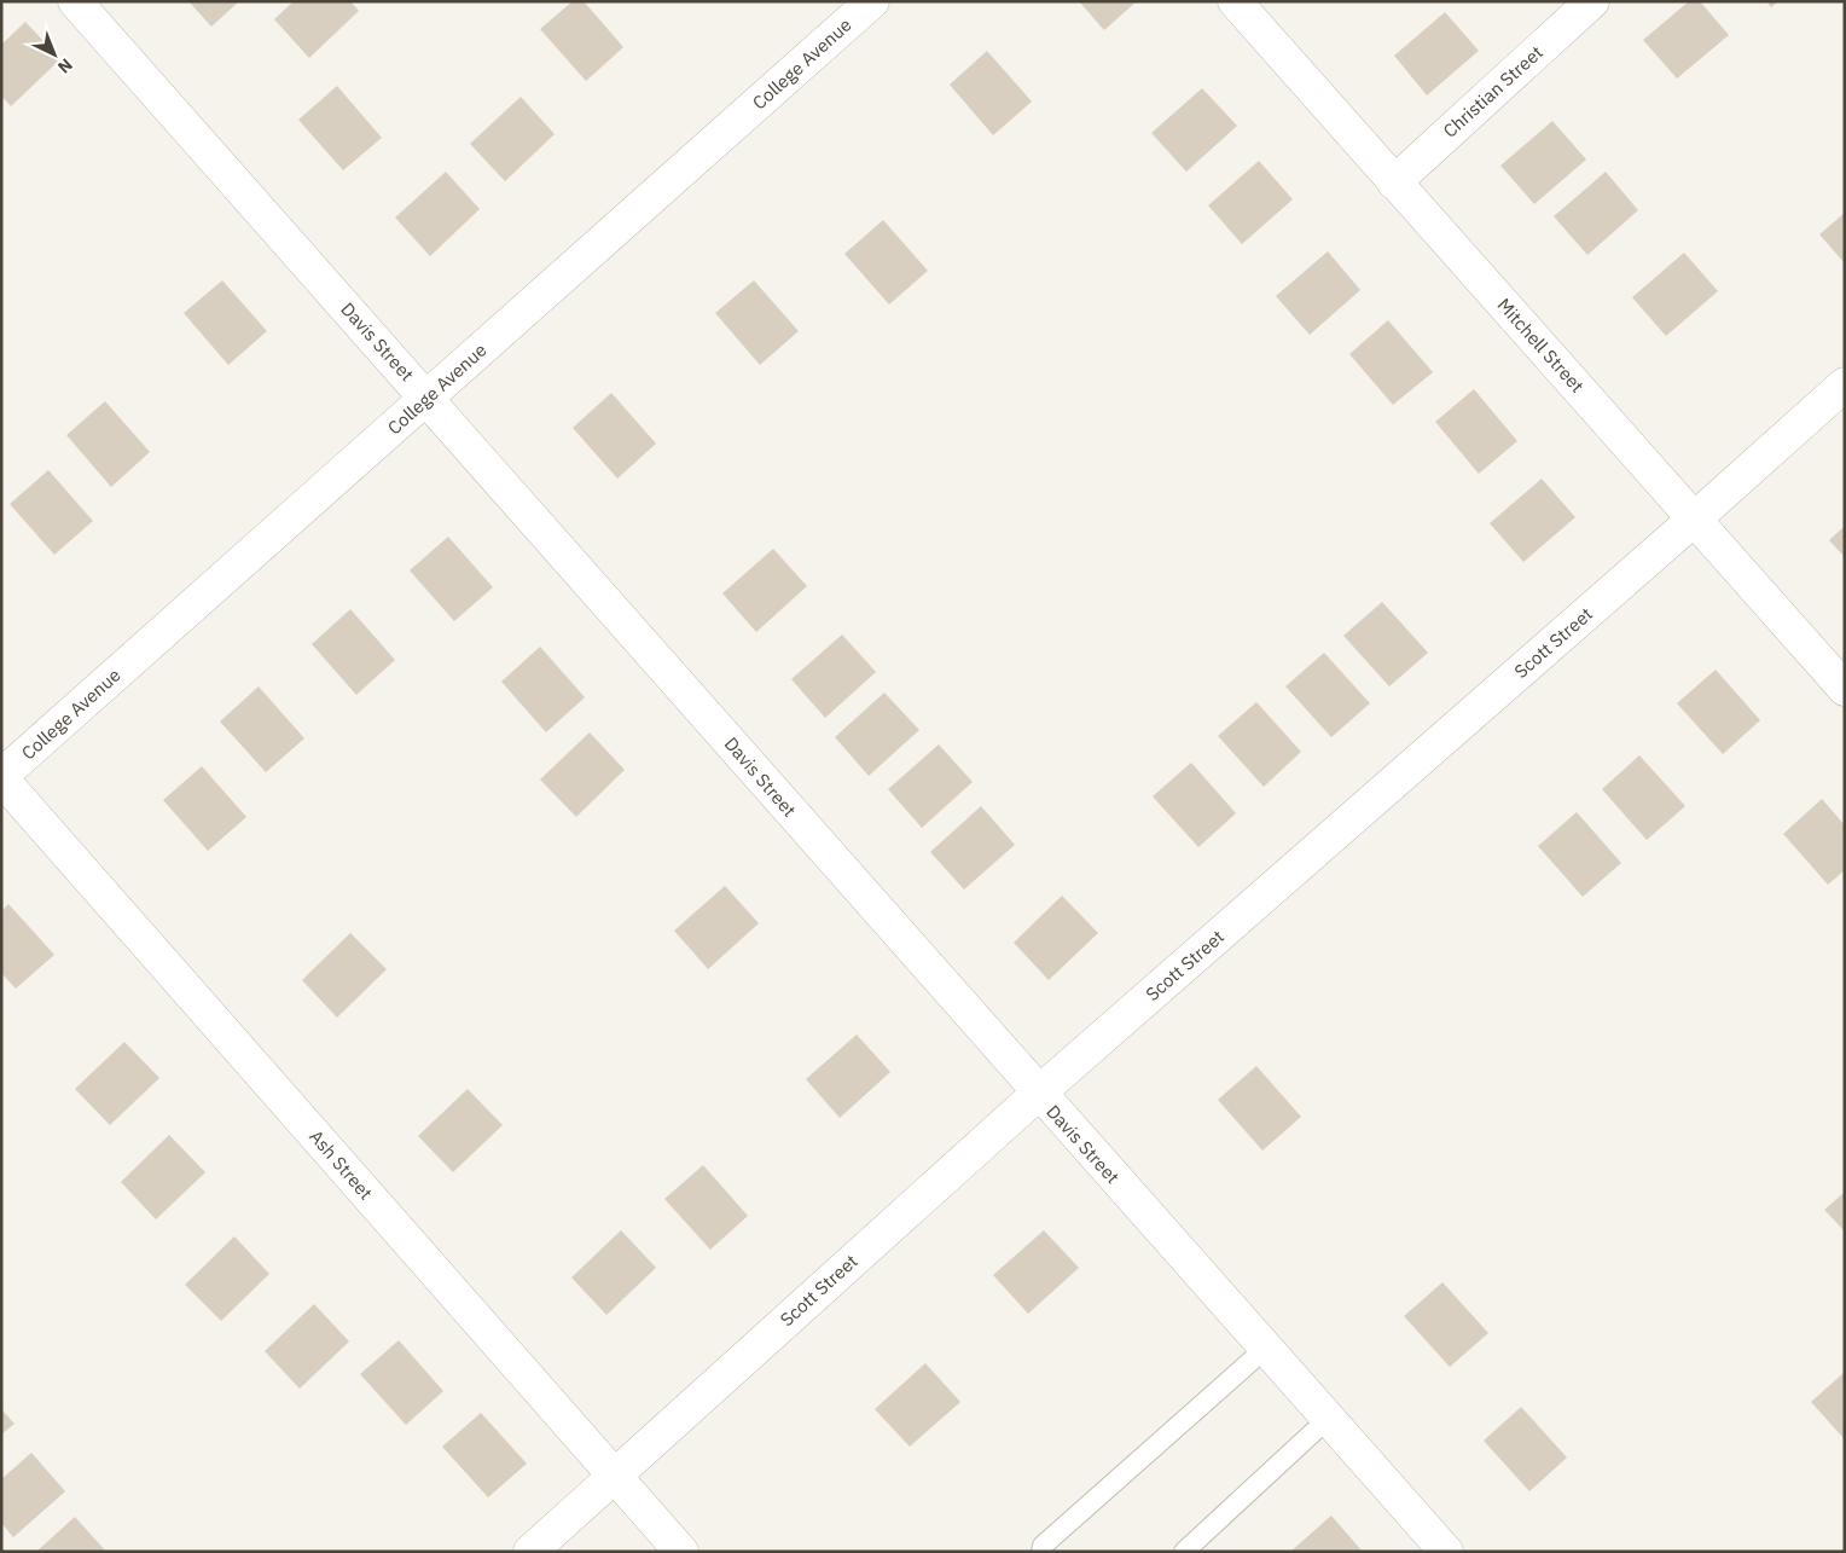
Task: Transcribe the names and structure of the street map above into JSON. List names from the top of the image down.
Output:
{
  "streets": {
    "street": [
      "College Avenue",
      "Christian Street",
      "Davis Street",
      "Mitchell Street",
      "Scott Street",
      "Ash Street"
    ]
  },
  "crossings": [
    ["College Avenue", "Davis Street"],
    ["College Avenue", "Ash Street"],
    ["Christian Street", "Mitchell Street"],
    ["Davis Street", "Scott Street"],
    ["Mitchell Street", "Scott Street"],
    ["Scott Street", "Ash Street"]
  ],
  "north": "bottom right"
}
